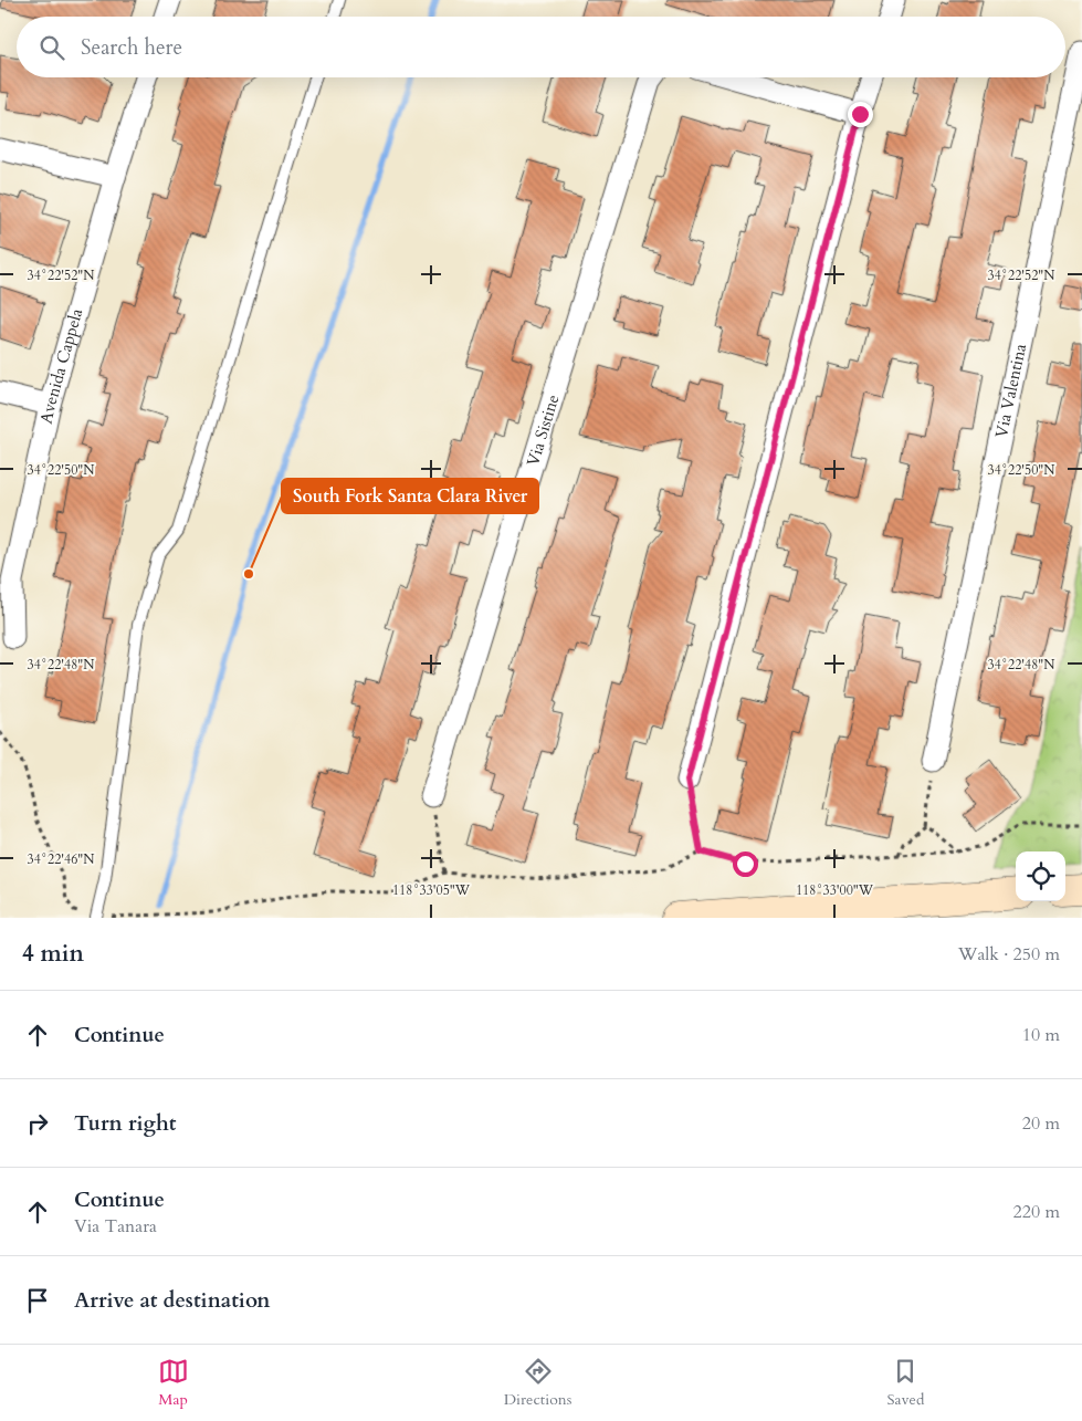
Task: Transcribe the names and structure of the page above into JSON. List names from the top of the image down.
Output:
{
  "streets": {
    "street": ["Avenida Cappela", "Via Valentina", "Via Sistine"]
  },
  "places": ["South Fork Santa Clara River"],
  "page": {
    "search": "Search here",
    "heading": ["4 min", "Walk · 250 m"],
    "list": [
      ["Continue", "10 m"],
      ["Turn right", "20 m"],
      ["Continue", "Via Tanara", "220 m"],
      "Arrive at destination"
    ],
    "nav": ["Map", "Directions", "Saved"]
  },
  "coordinates": [
    "34°22'52\"N",
    "34°22'50\"N",
    "34°22'48\"N",
    "34°22'46\"N",
    "118°33'05\"W",
    "118°33'00\"W"
  ]
}
